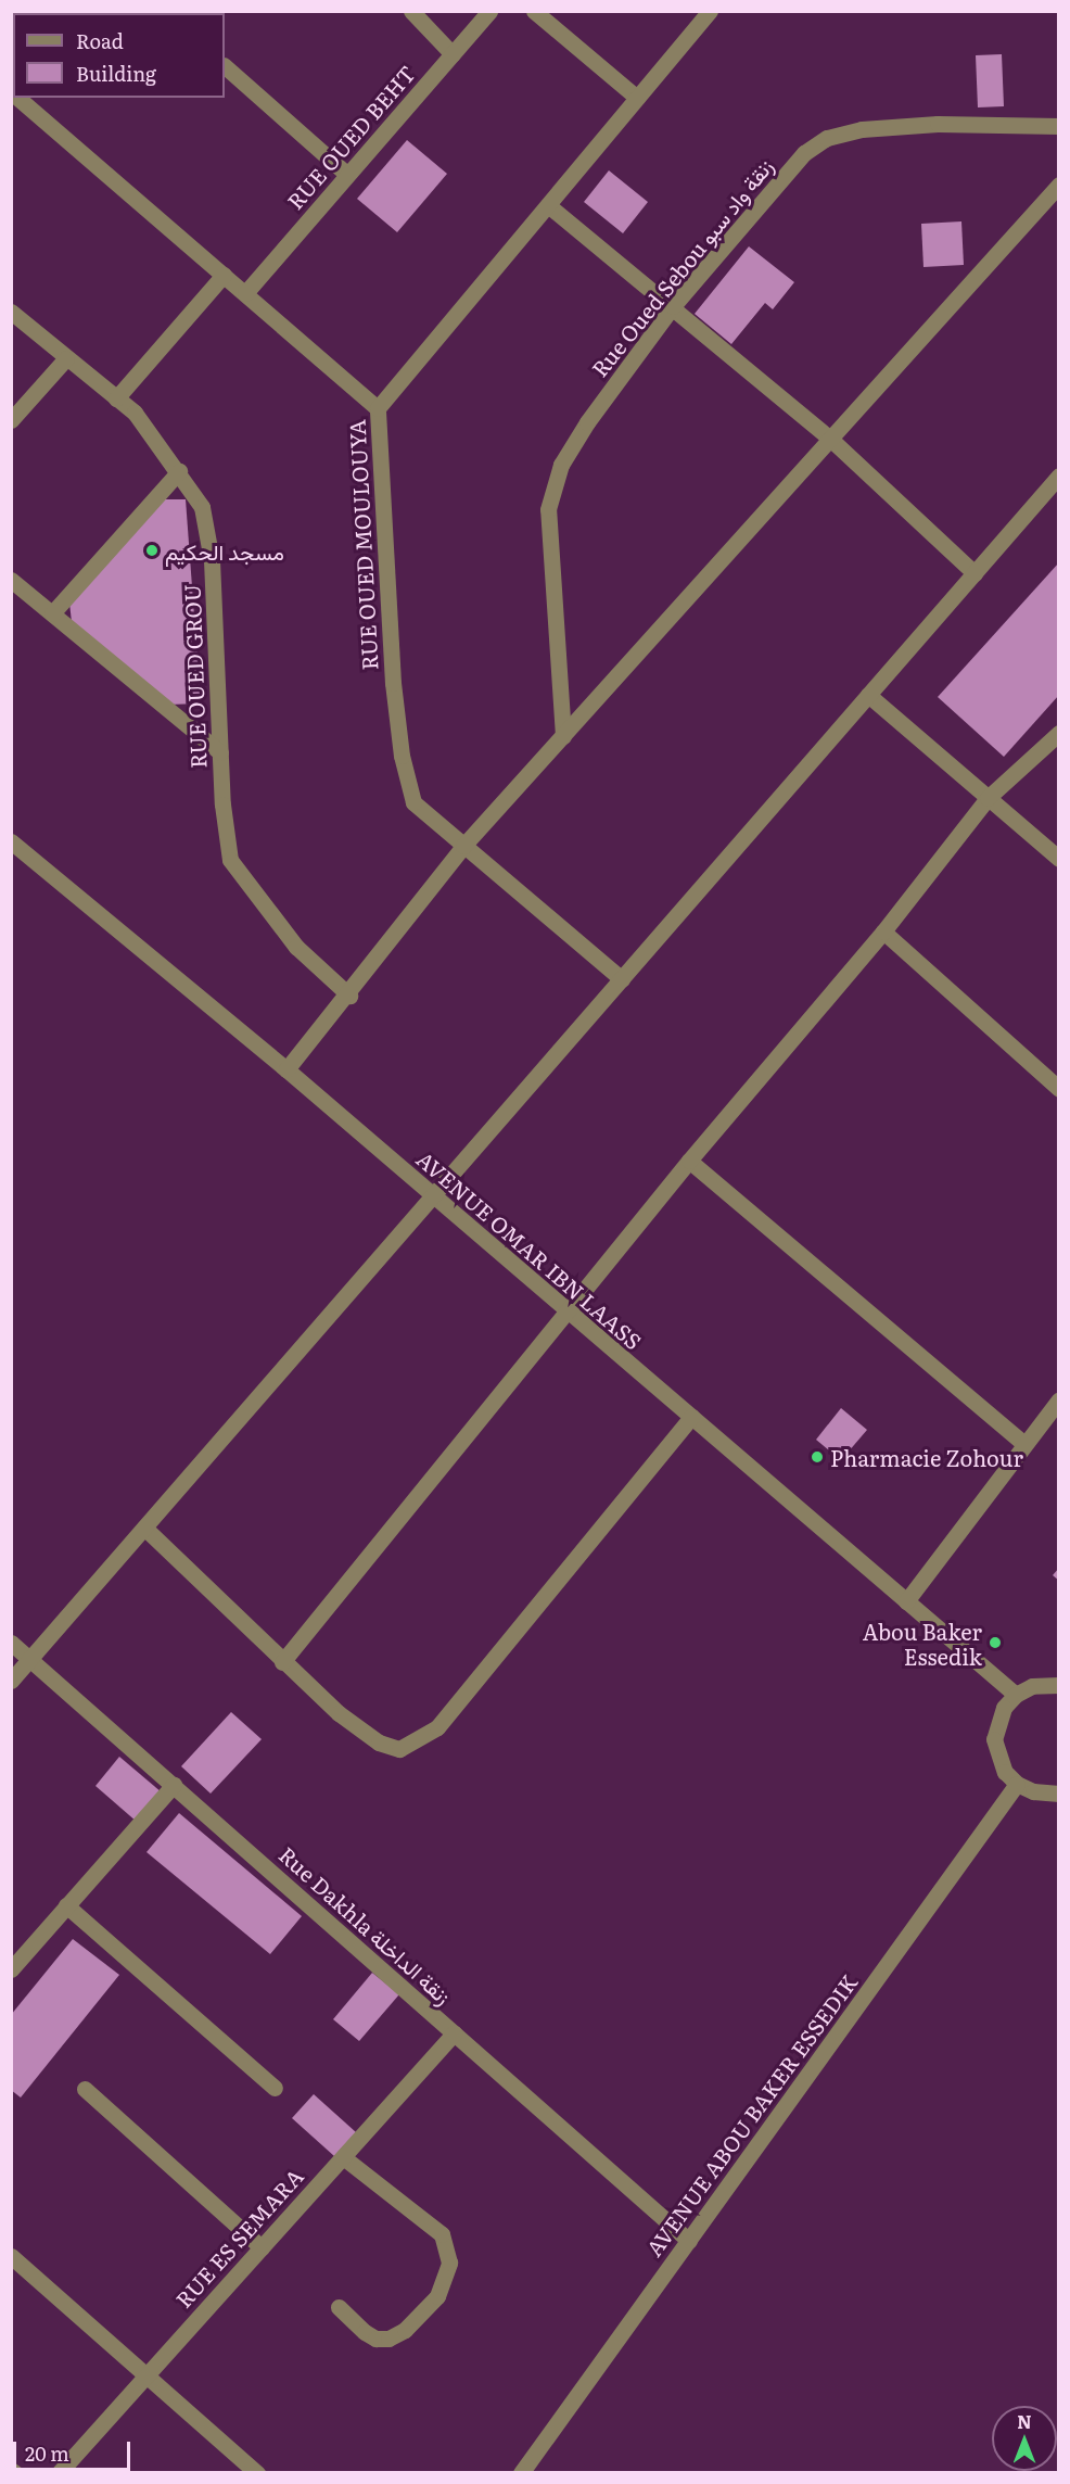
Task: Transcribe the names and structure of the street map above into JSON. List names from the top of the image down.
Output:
{
  "streets": {
    "street": [
      "RUE OUED BEHT",
      "Rue Oued Sebou زنقة واد سبو",
      "RUE OUED MOULOUYA",
      "RUE OUED GROU",
      "AVENUE OMAR IBN LAASS",
      "Rue Dakhla زنقة الداخلة",
      "AVENUE ABOU BAKER ESSEDIK",
      "RUE ES SEMARA"
    ]
  },
  "crossings": [
    ["Rue Dakhla زنقة الداخلة", "AVENUE ABOU BAKER ESSEDIK"],
    ["Rue Dakhla زنقة الداخلة", "RUE ES SEMARA"]
  ],
  "places": ["مسجد الحكيم", "Pharmacie Zohour", "Abou Baker Essedik"],
  "legend": ["Road", "Building"],
  "scale_bar": "20 m",
  "north": "top"
}
